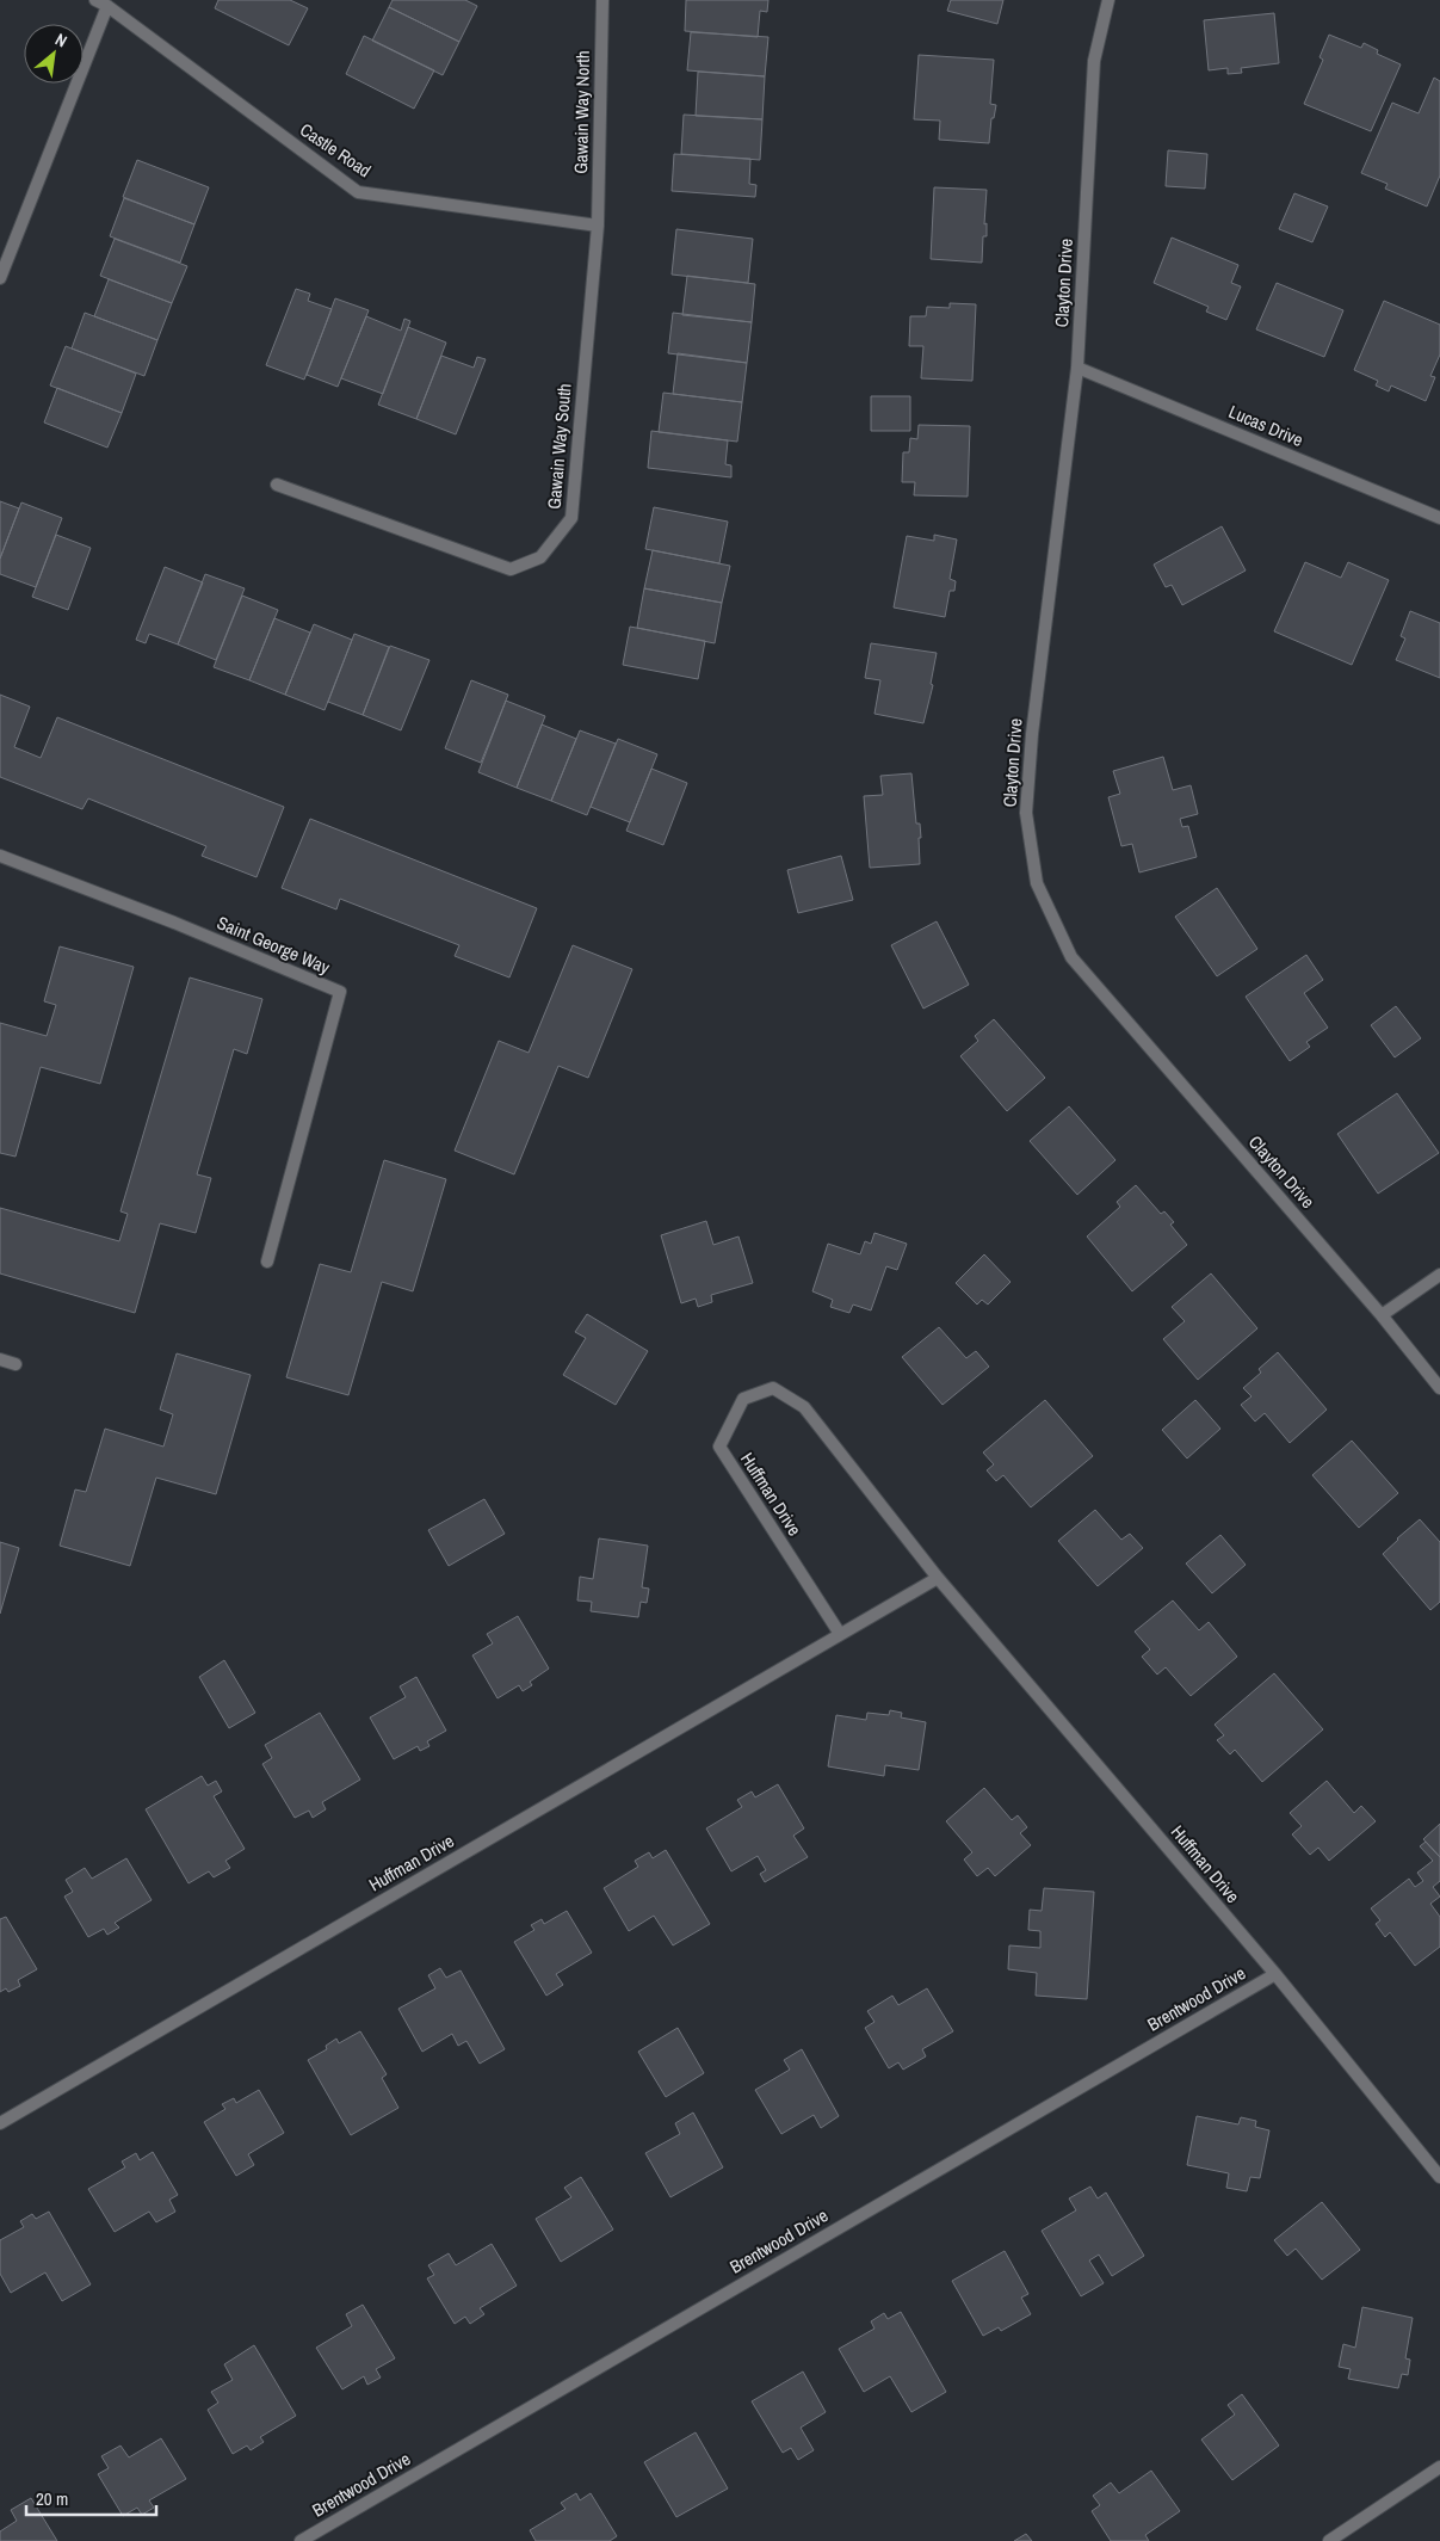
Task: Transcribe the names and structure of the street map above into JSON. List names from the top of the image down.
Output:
{
  "streets": {
    "street": [
      "Gawain Way North",
      "Castle Road",
      "Clayton Drive",
      "Lucas Drive",
      "Gawain Way South",
      "Saint George Way",
      "Huffman Drive",
      "Brentwood Drive"
    ]
  },
  "crossings": [
    ["Gawain Way North", "Castle Road"],
    ["Gawain Way North", "Gawain Way South"],
    ["Castle Road", "Gawain Way South"],
    ["Clayton Drive", "Lucas Drive"],
    ["Huffman Drive", "Brentwood Drive"]
  ],
  "scale_bar": "20 m",
  "north": "top right"
}
